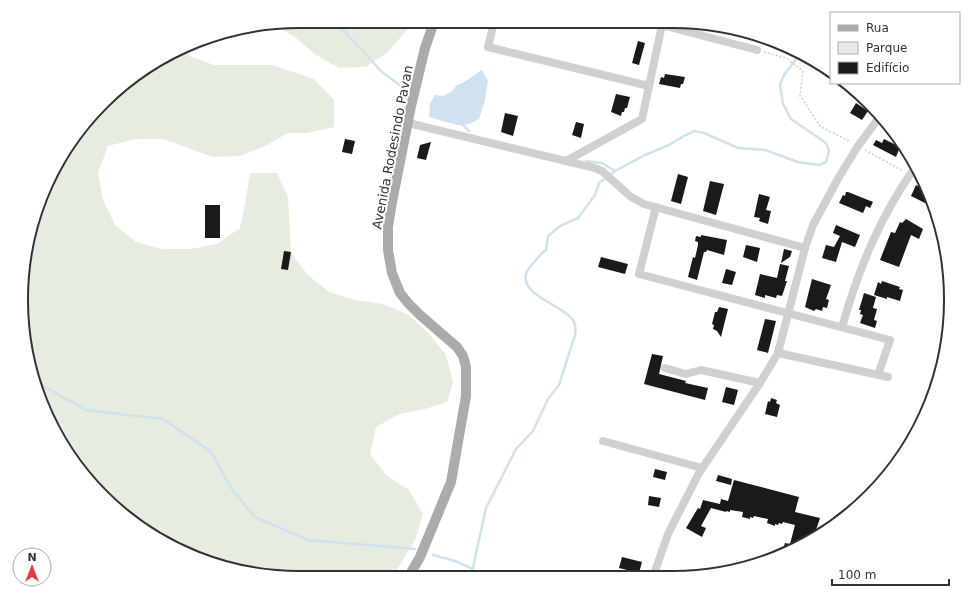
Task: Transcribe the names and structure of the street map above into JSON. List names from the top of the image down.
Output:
{
  "streets": {
    "main road": ["Avenida Rodesindo Pavan"]
  },
  "legend": ["Rua", "Parque", "Edifício"],
  "scale_bar": "100 m",
  "north": "top"
}
